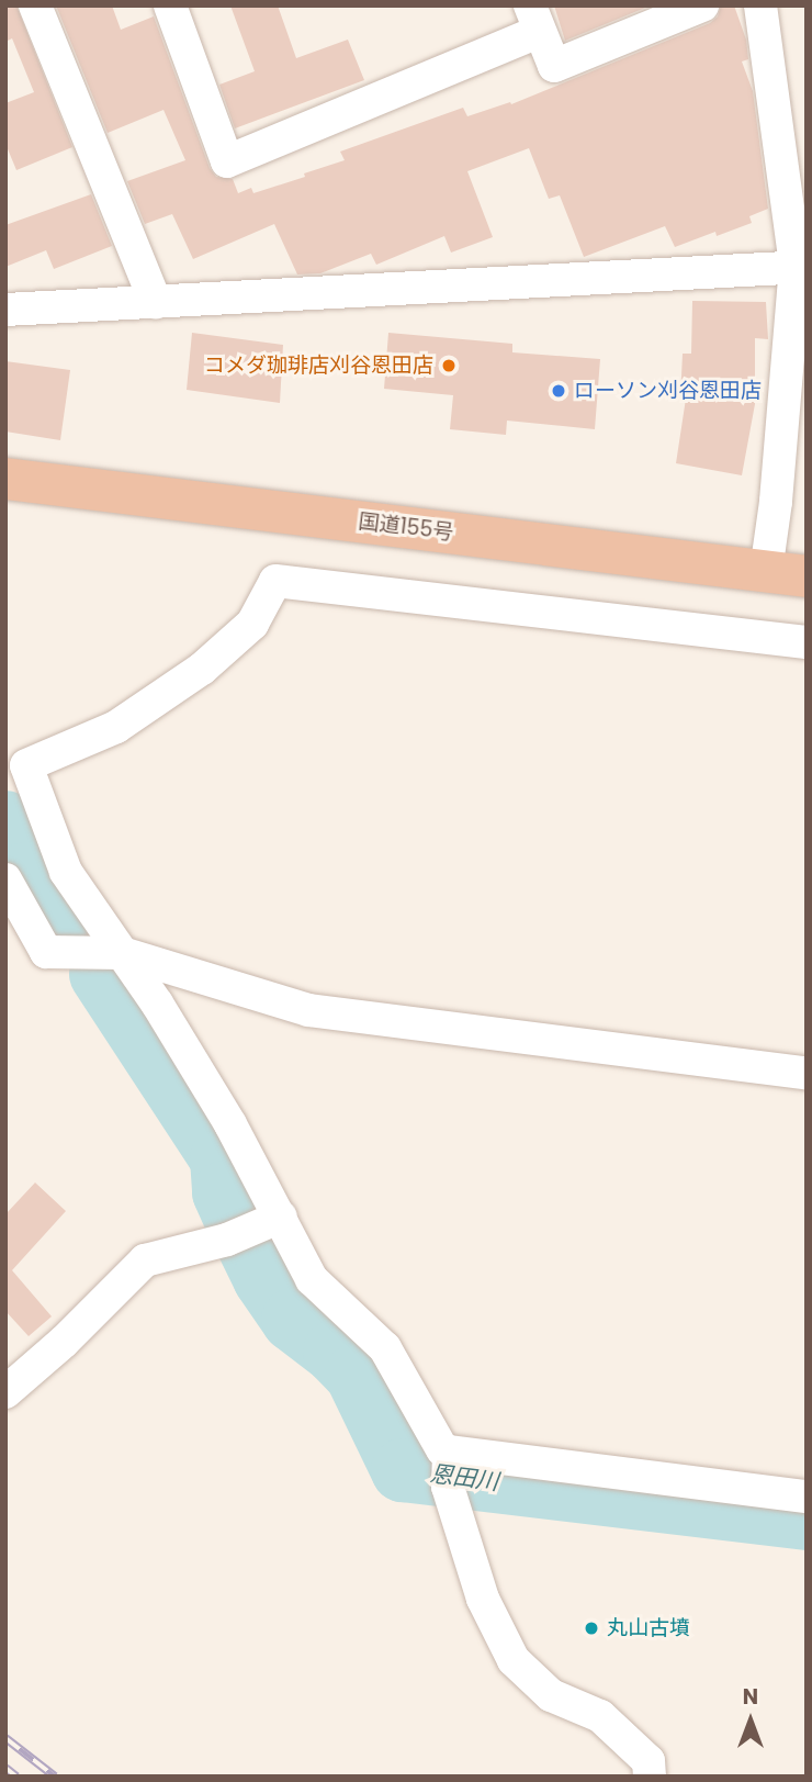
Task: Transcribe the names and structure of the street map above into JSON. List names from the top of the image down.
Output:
{
  "streets": {
    "highway": ["国道155号"]
  },
  "water": ["恩田川"],
  "places": ["コメダ珈琲店刈谷恩田店", "ローソン刈谷恩田店", "丸山古墳"],
  "north": "top"
}
